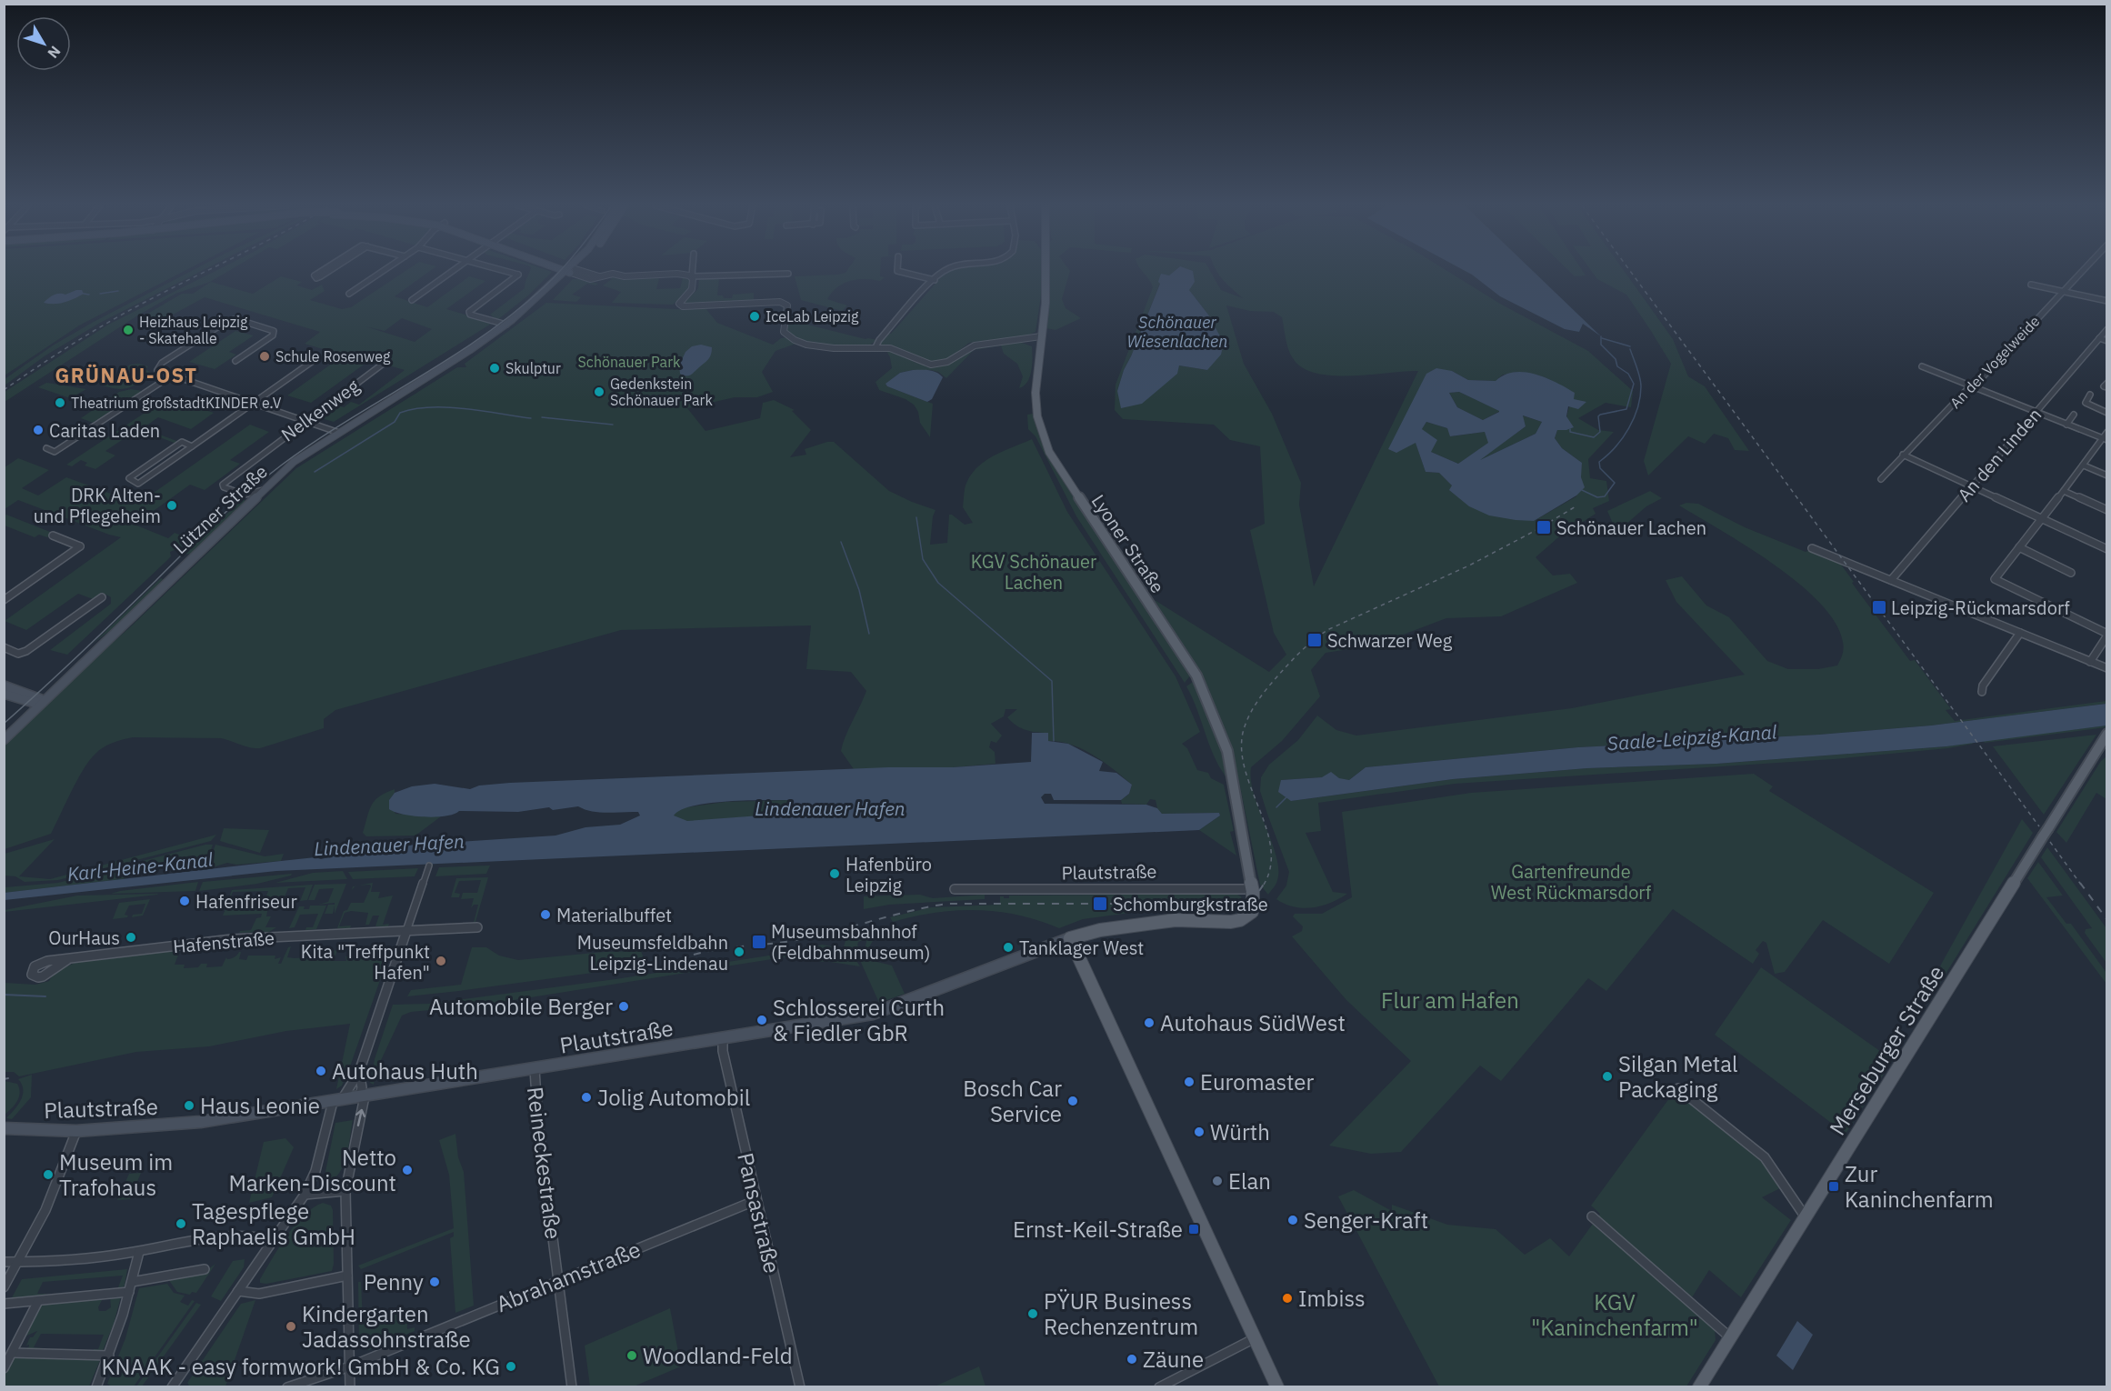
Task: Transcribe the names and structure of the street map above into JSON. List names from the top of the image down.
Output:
{
  "streets": {
    "main road": [
      "Lützner Straße",
      "Lyoner Straße",
      "Plautstraße",
      "Merseburger Straße"
    ],
    "street": [
      "An der Vogelweide",
      "Nelkenweg",
      "An den Linden",
      "Hafenstraße",
      "Reineckestraße",
      "Pansastraße",
      "Abrahamstraße"
    ]
  },
  "crossings": [
    ["Lyoner Straße", "Plautstraße"],
    ["Plautstraße", "Reineckestraße"],
    ["Plautstraße", "Pansastraße"],
    ["Reineckestraße", "Abrahamstraße"],
    ["Pansastraße", "Abrahamstraße"]
  ],
  "districts": ["GRÜNAU-OST"],
  "water": [
    "Schönauer Wiesenlachen",
    "Saale-Leipzig-Kanal",
    "Lindenauer Hafen",
    "Karl-Heine-Kanal"
  ],
  "parks": [
    "Schönauer Park",
    "KGV Schönauer Lachen",
    "Gartenfreunde West Rückmarsdorf",
    "Flur am Hafen",
    "KGV \"Kaninchenfarm\""
  ],
  "places": {
    "other": [
      "IceLab Leipzig",
      "Heizhaus Leipzig - Skatehalle",
      "Schule Rosenweg",
      "Skulptur",
      "Gedenkstein Schönauer Park",
      "Theatrium großstadtKINDER e.V",
      "Caritas Laden",
      "DRK Alten- und Pflegeheim",
      "Hafenbüro Leipzig",
      "Hafenfriseur",
      "Materialbuffet",
      "OurHaus",
      "Tanklager West",
      "Museumsfeldbahn Leipzig-Lindenau",
      "Kita \"Treffpunkt Hafen\"",
      "Automobile Berger",
      "Schlosserei Curth & Fiedler GbR",
      "Autohaus SüdWest",
      "Autohaus Huth",
      "Silgan Metal Packaging",
      "Euromaster",
      "Jolig Automobil",
      "Bosch Car Service",
      "Haus Leonie",
      "Würth",
      "Netto Marken-Discount",
      "Museum im Trafohaus",
      "Elan",
      "Senger-Kraft",
      "Tagespflege Raphaelis GmbH",
      "Penny",
      "Imbiss",
      "PŸUR Business Rechenzentrum",
      "Kindergarten Jadassohnstraße",
      "Woodland-Feld",
      "Zäune",
      "KNAAK - easy formwork! GmbH & Co. KG"
    ],
    "transit": [
      "Schönauer Lachen",
      "Leipzig-Rückmarsdorf",
      "Schwarzer Weg",
      "Schomburgkstraße",
      "Museumsbahnhof (Feldbahnmuseum)",
      "Zur Kaninchenfarm",
      "Ernst-Keil-Straße"
    ]
  },
  "north": "bottom right"
}
